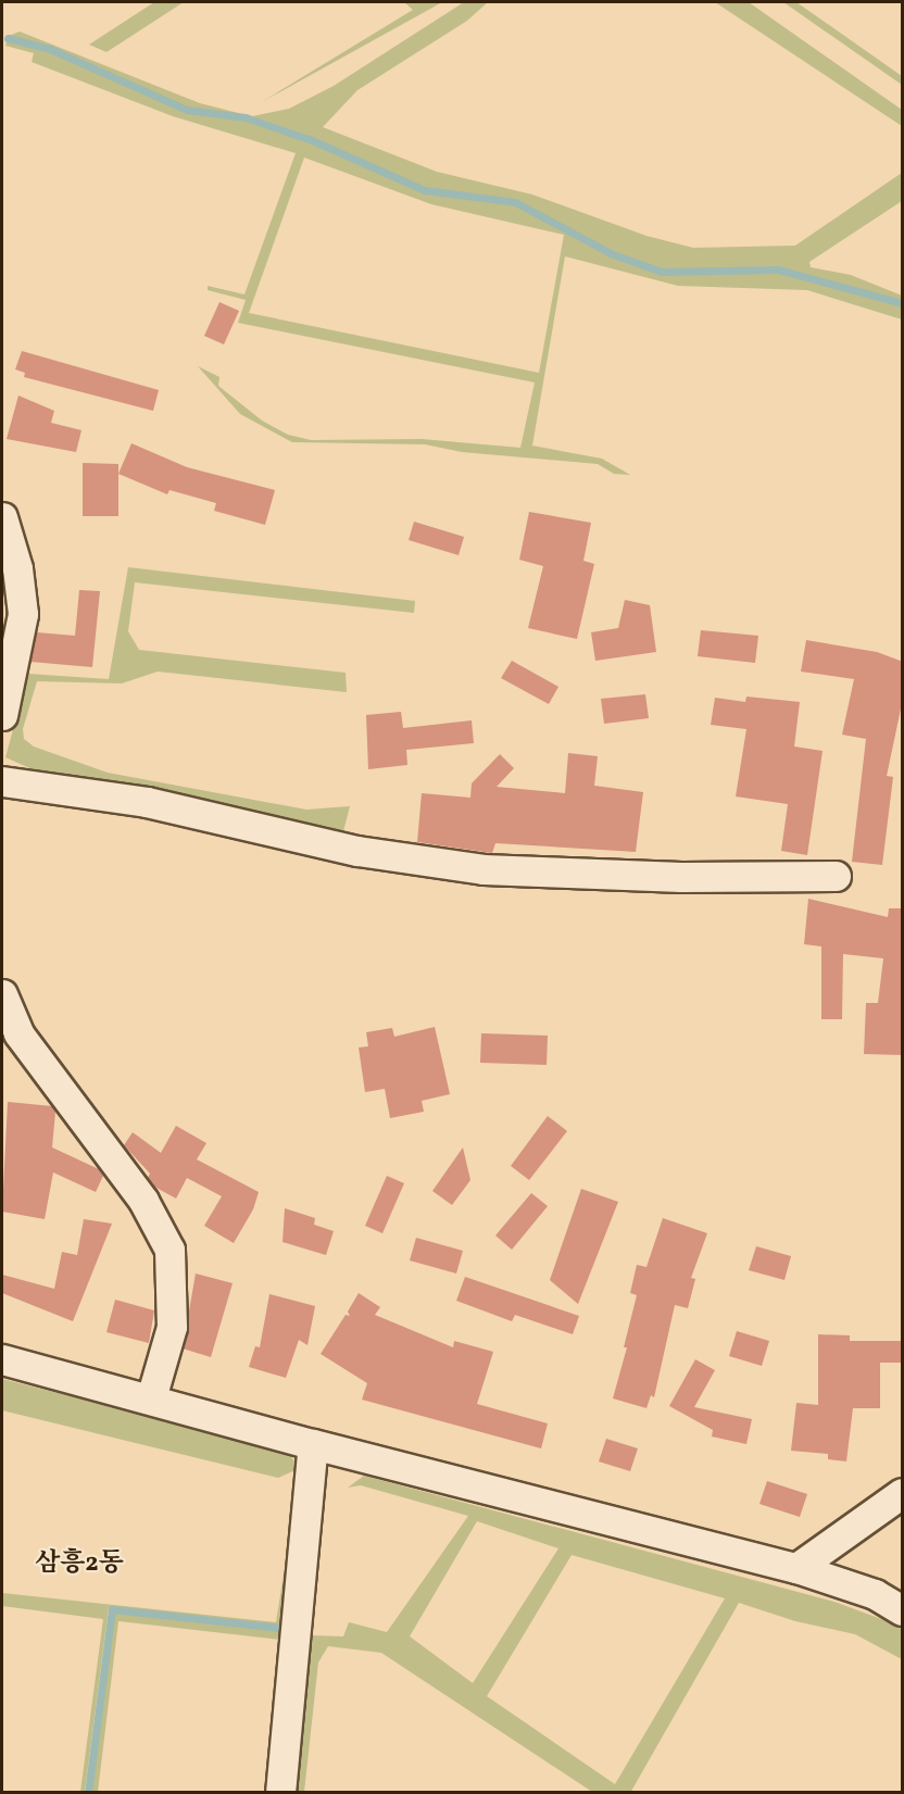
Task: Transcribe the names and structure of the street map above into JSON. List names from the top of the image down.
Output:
{
  "districts": ["삼흥2동"]
}
